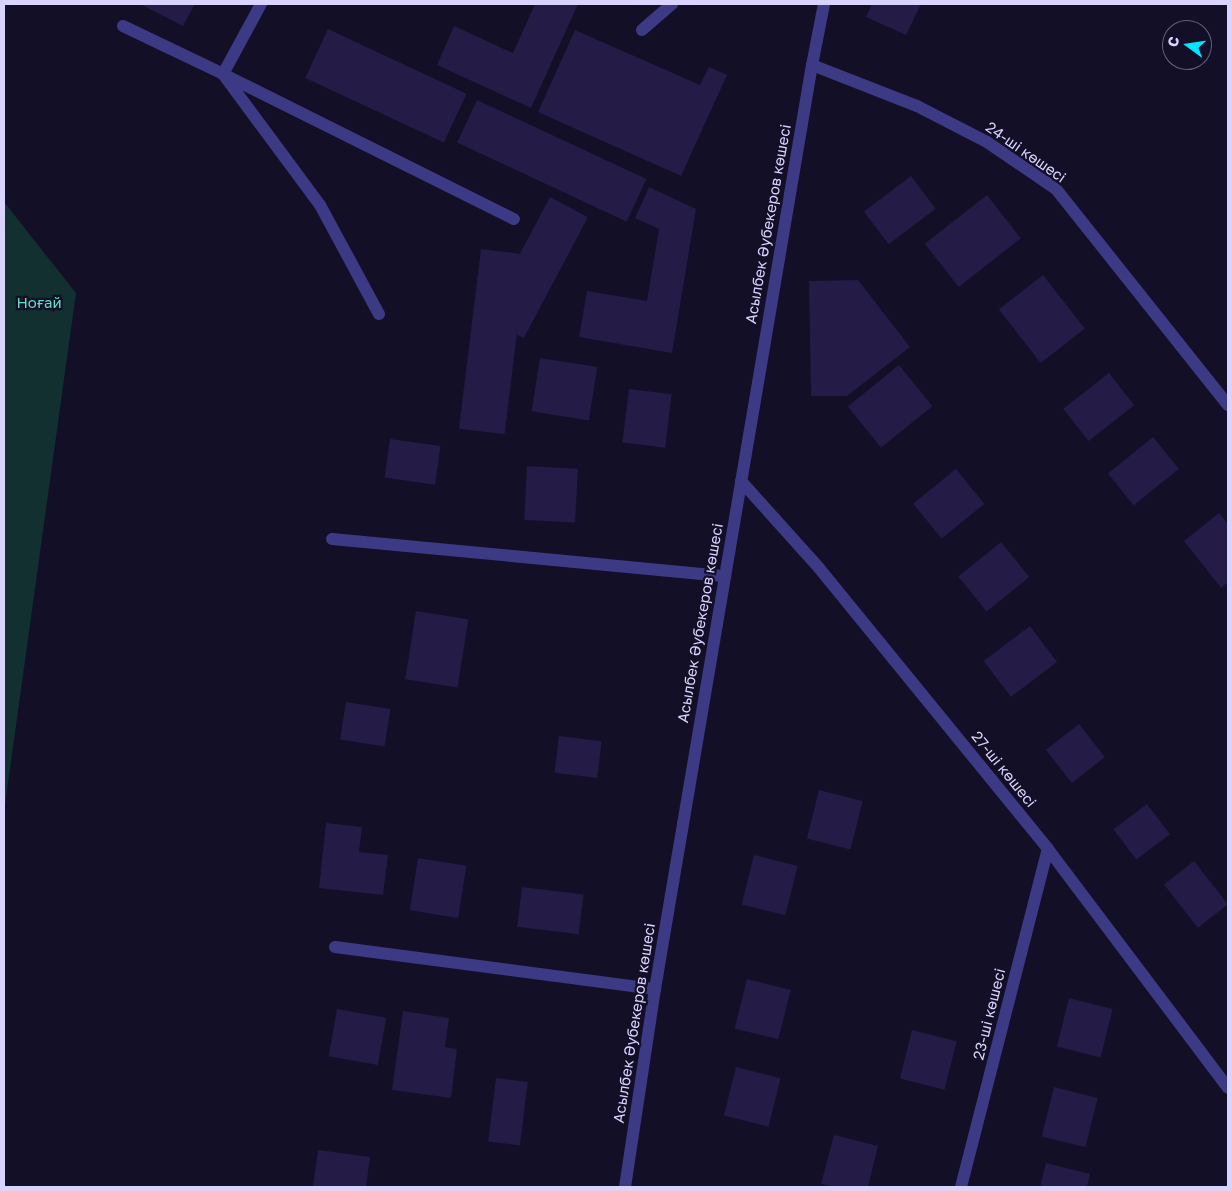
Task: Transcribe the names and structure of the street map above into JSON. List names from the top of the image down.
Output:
{
  "streets": {
    "street": [
      "24-ші көшесі",
      "Асылбек Әубекеров көшесі",
      "27-ші көшесі",
      "23-ші көшесі"
    ]
  },
  "crossings": [
    ["24-ші көшесі", "Асылбек Әубекеров көшесі"],
    ["Асылбек Әубекеров көшесі", "27-ші көшесі"],
    ["27-ші көшесі", "23-ші көшесі"]
  ],
  "parks": ["Ноғай"],
  "north": "left"
}
